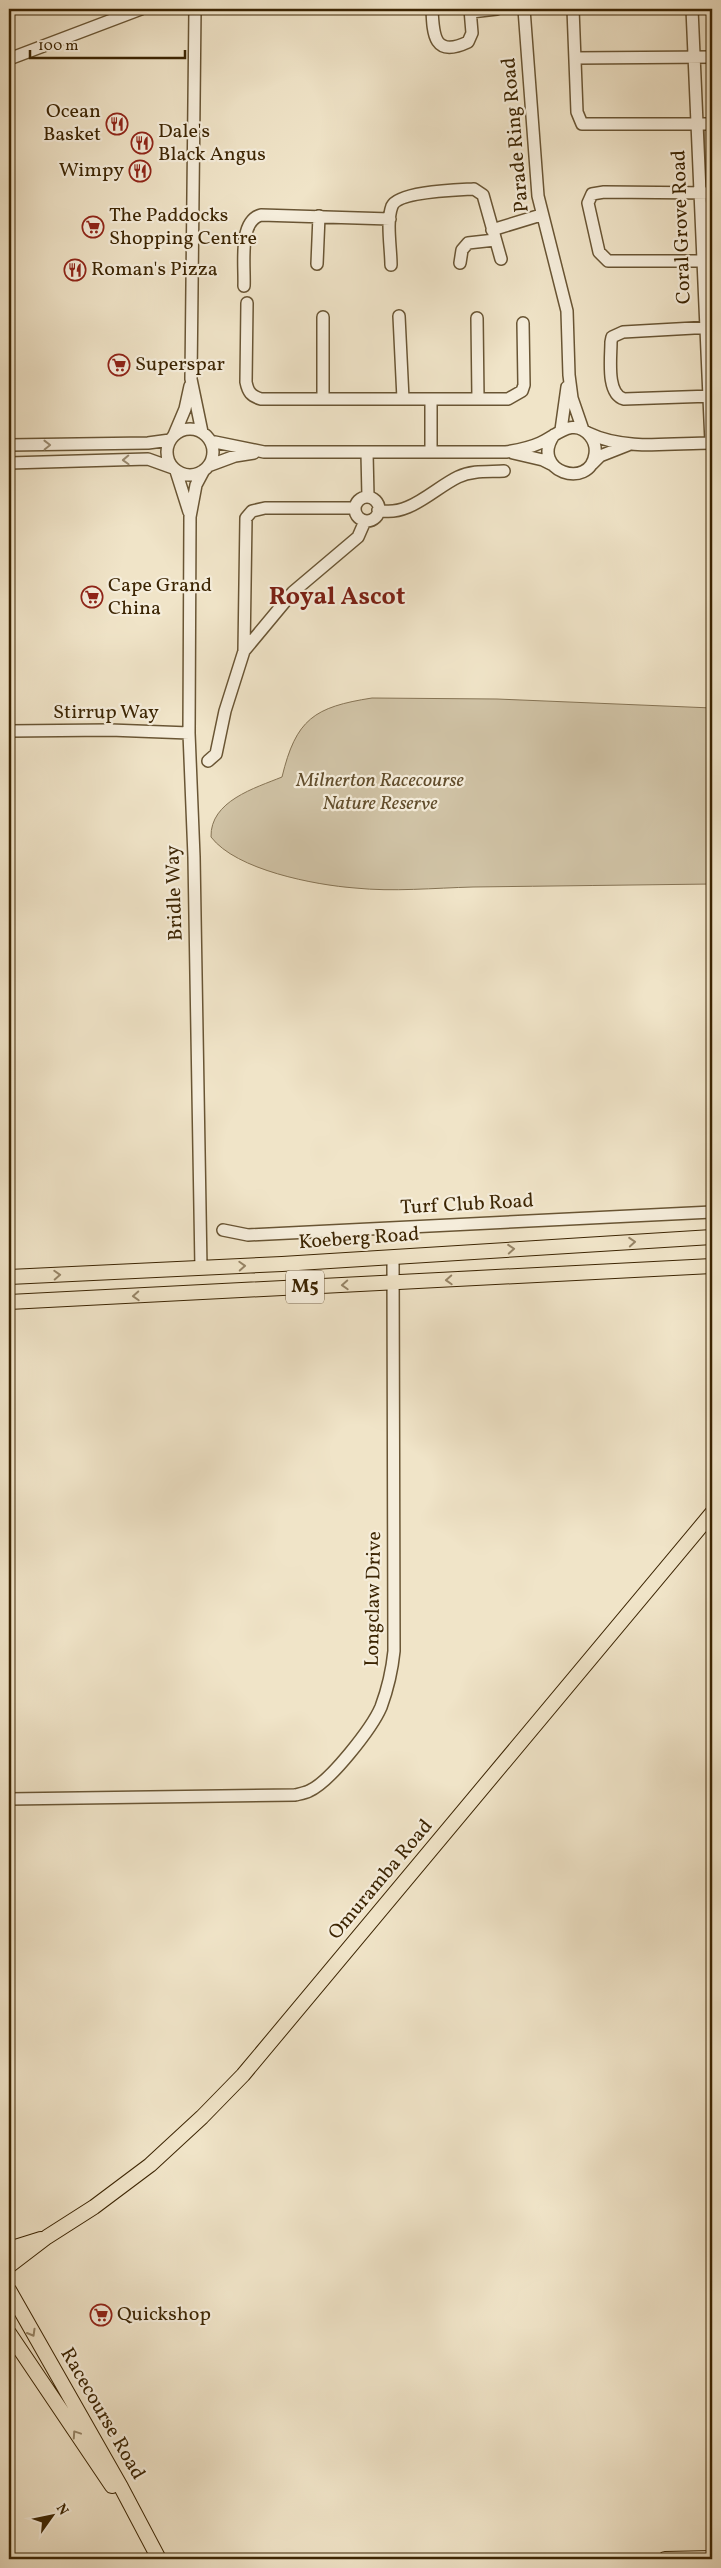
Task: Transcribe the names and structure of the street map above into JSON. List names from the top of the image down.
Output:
{
  "streets": {
    "main road": [
      "Koeberg Road",
      "M5",
      "Omuramba Road",
      "Racecourse Road"
    ],
    "street": [
      "Parade Ring Road",
      "Coral Grove Road",
      "Stirrup Way",
      "Bridle Way",
      "Turf Club Road",
      "Longclaw Drive"
    ]
  },
  "crossings": [
    ["Stirrup Way", "Bridle Way"],
    ["Bridle Way", "Koeberg Road"],
    ["Koeberg Road", "Longclaw Drive"],
    ["M5", "Longclaw Drive"]
  ],
  "districts": ["Royal Ascot"],
  "parks": ["Milnerton Racecourse Nature Reserve"],
  "places": {
    "restaurant": [
      "Ocean Basket",
      "Dale's Black Angus",
      "Wimpy",
      "Roman's Pizza"
    ],
    "supermarket": [
      "The Paddocks Shopping Centre",
      "Superspar",
      "Cape Grand China",
      "Quickshop"
    ]
  },
  "scale_bar": "100 m",
  "north": "top right"
}
